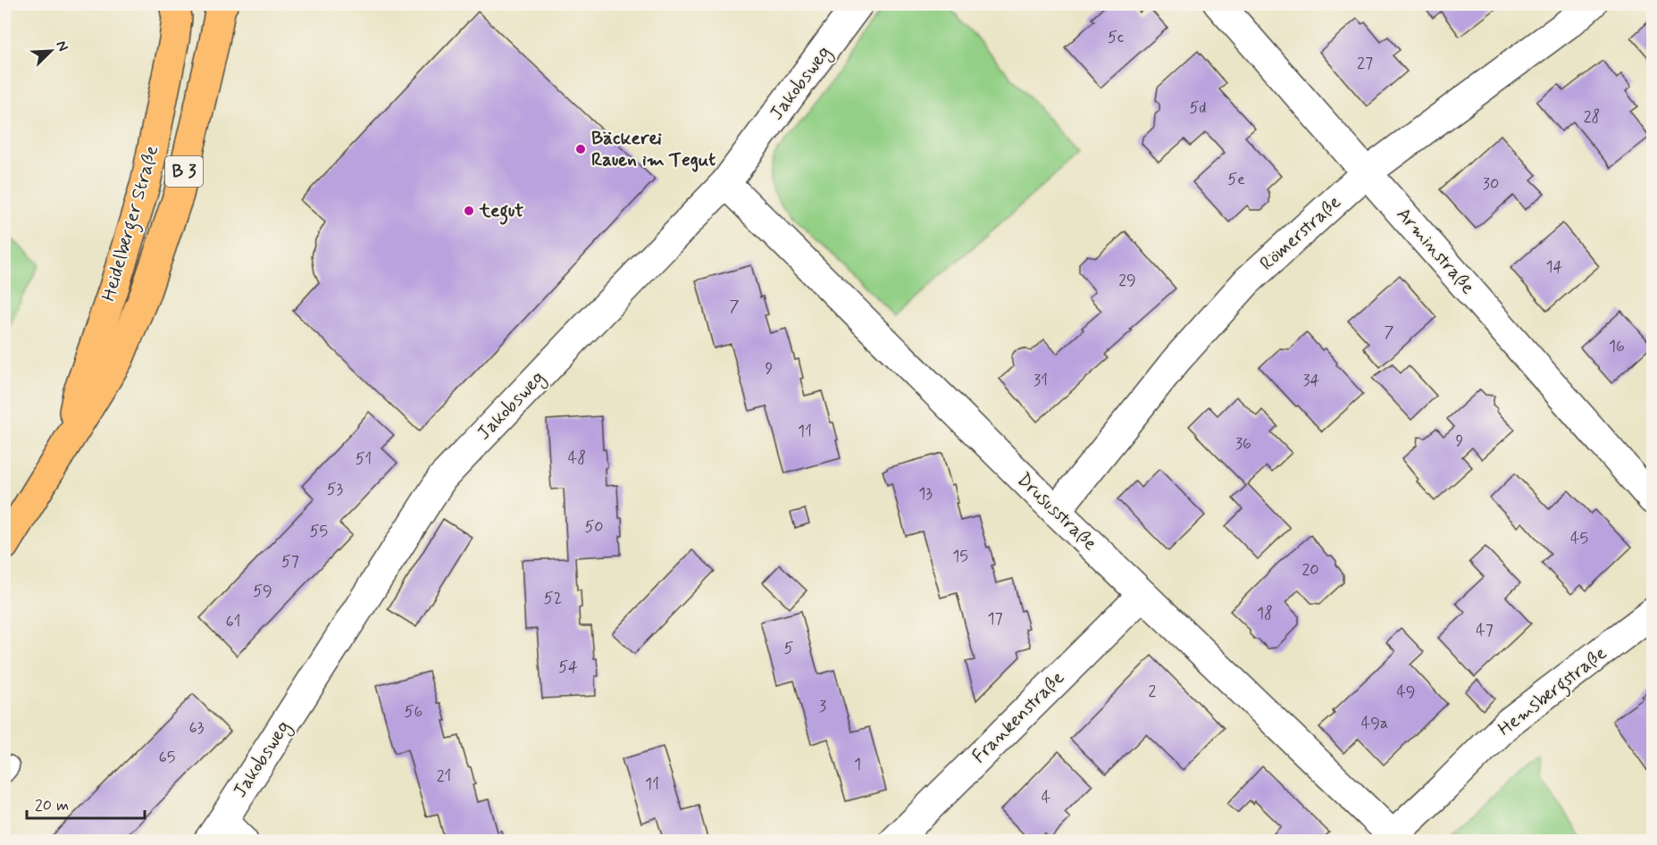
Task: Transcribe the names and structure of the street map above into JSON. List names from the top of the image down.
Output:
{
  "streets": {
    "main road": ["B 3", "Heidelberger Straße"],
    "street": [
      "Jakobsweg",
      "Römerstraße",
      "Arminstraße",
      "Drususstraße",
      "Hemsbergstraße",
      "Frankenstraße"
    ]
  },
  "crossings": [
    ["Jakobsweg", "Drususstraße"],
    ["Römerstraße", "Arminstraße"],
    ["Römerstraße", "Drususstraße"],
    ["Drususstraße", "Hemsbergstraße"],
    ["Drususstraße", "Frankenstraße"]
  ],
  "places": ["Bäckerei Rauen im Tegut", "tegut"],
  "house_numbers": [
    "5c",
    "27",
    "5d",
    "28",
    "5e",
    "30",
    "14",
    "29",
    "7",
    "7",
    "16",
    "9",
    "31",
    "34",
    "11",
    "9",
    "36",
    "48",
    "51",
    "53",
    "13",
    "50",
    "55",
    "45",
    "15",
    "57",
    "20",
    "59",
    "52",
    "18",
    "17",
    "61",
    "47",
    "5",
    "54",
    "2",
    "49",
    "3",
    "56",
    "49a",
    "63",
    "65",
    "1",
    "21",
    "11",
    "4"
  ],
  "scale_bar": "20 m",
  "north": "top right"
}
